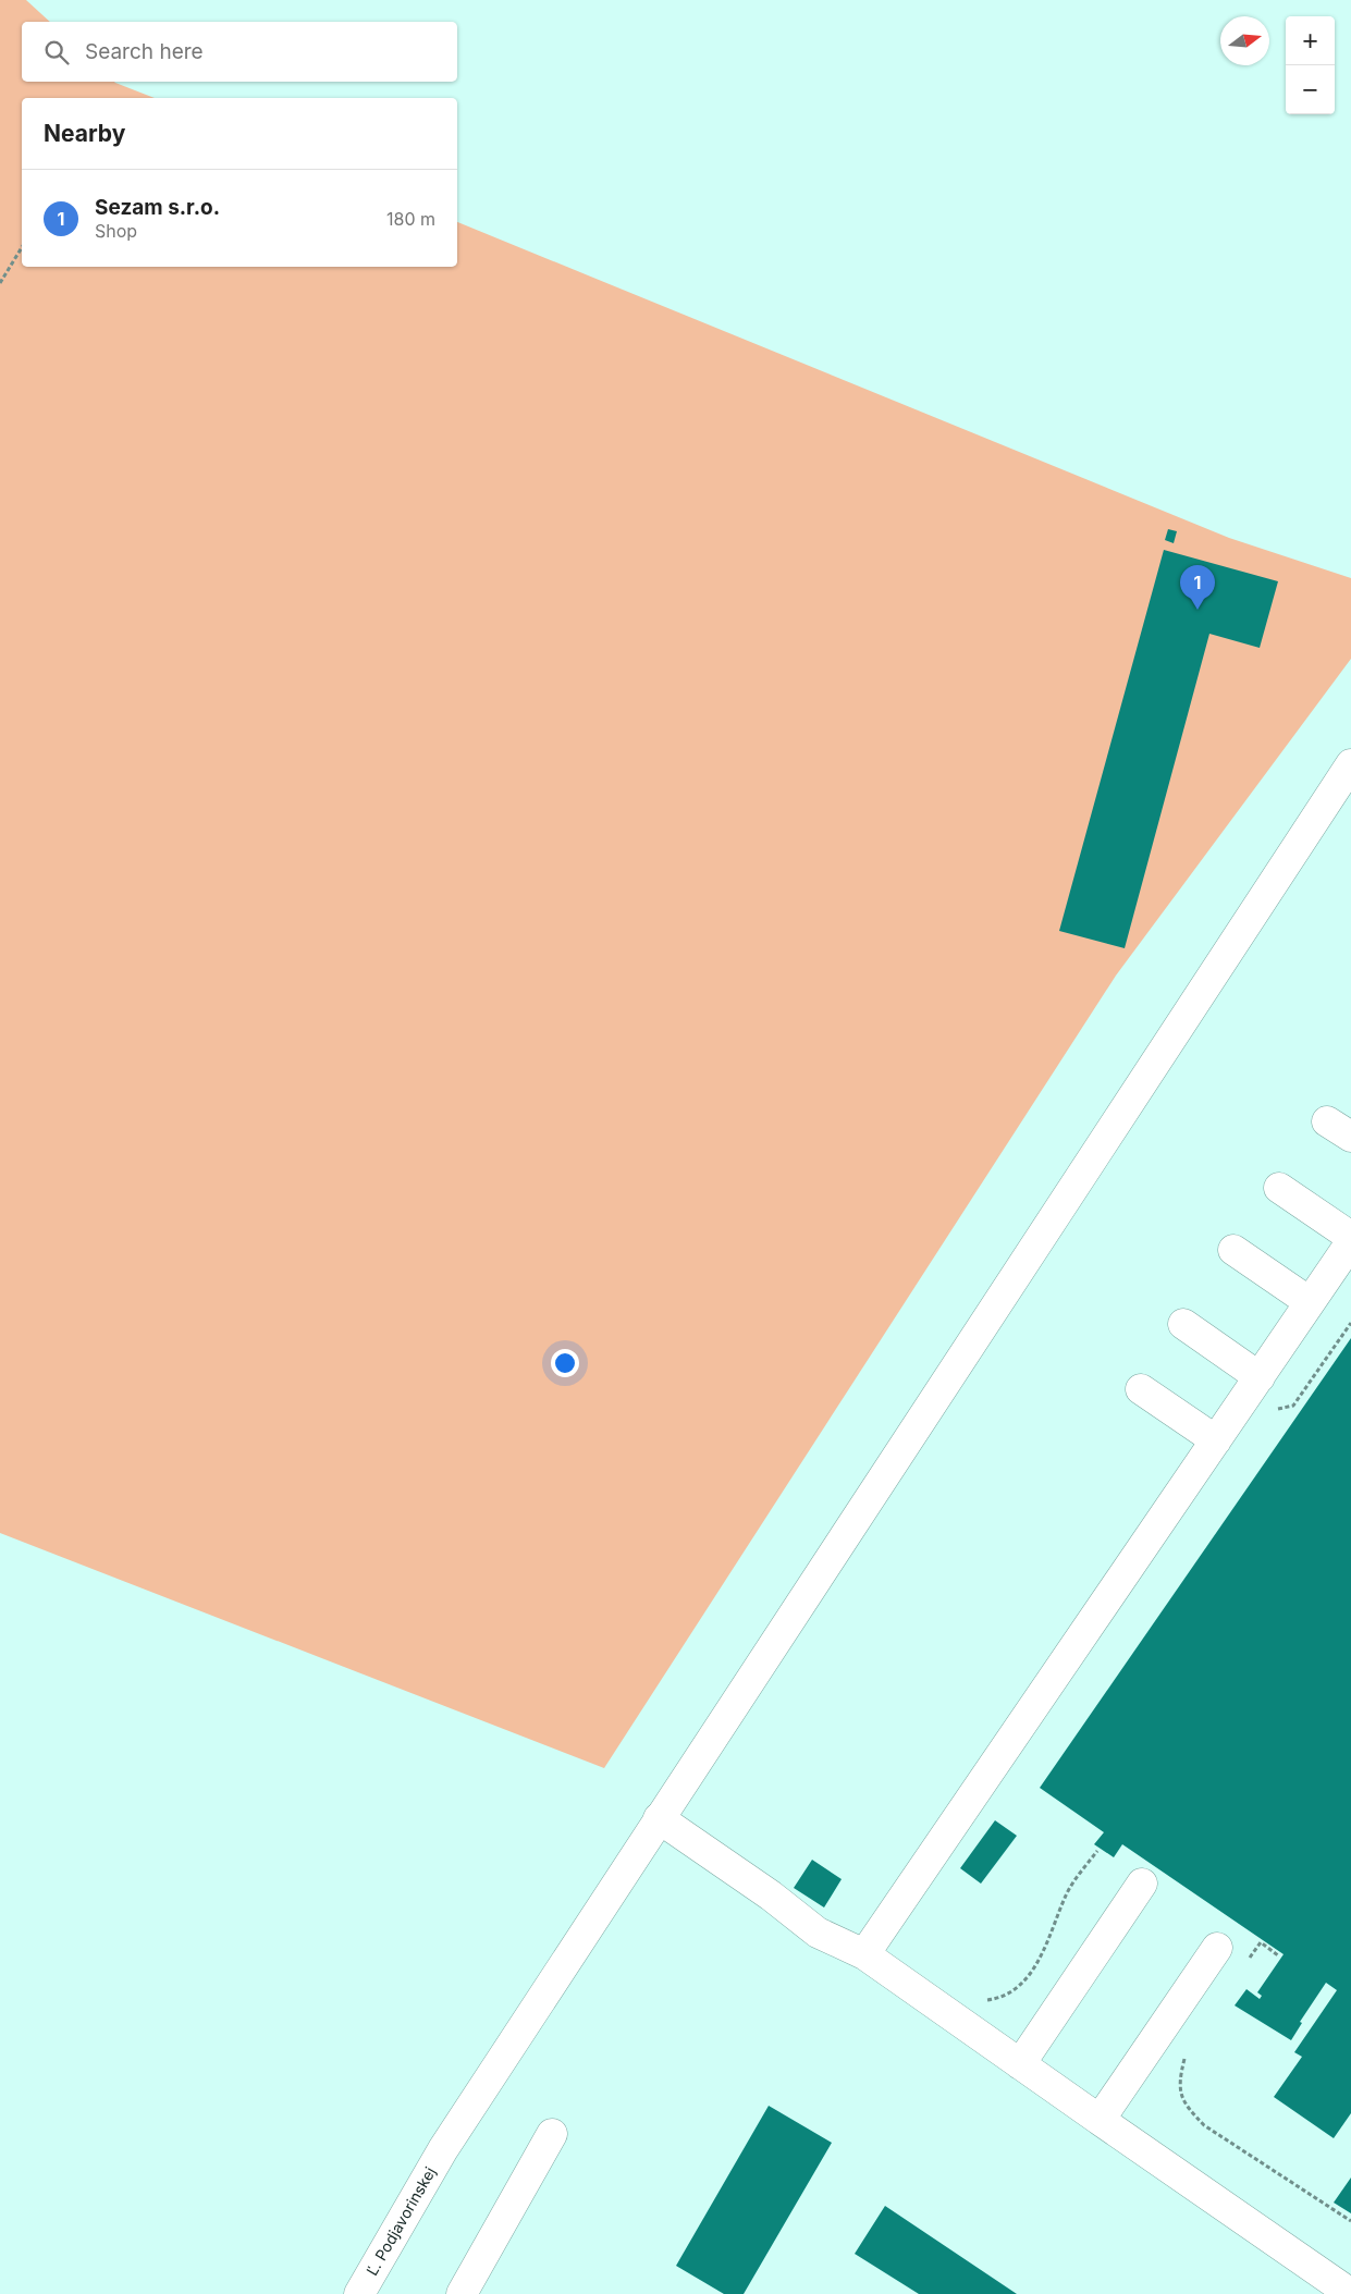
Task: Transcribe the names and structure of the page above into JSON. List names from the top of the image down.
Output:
{
  "streets": {
    "main road": ["Ľ. Podjavorinskej"]
  },
  "north": "right",
  "page": {
    "map_buttons": ["+", "−"],
    "search": "Search here",
    "heading": "Nearby",
    "list": [
      {
        "mark": "1",
        "name": "Sezam s.r.o.",
        "note": "Shop",
        "value": "180 m"
      }
    ],
    "pins": "1"
  }
}
